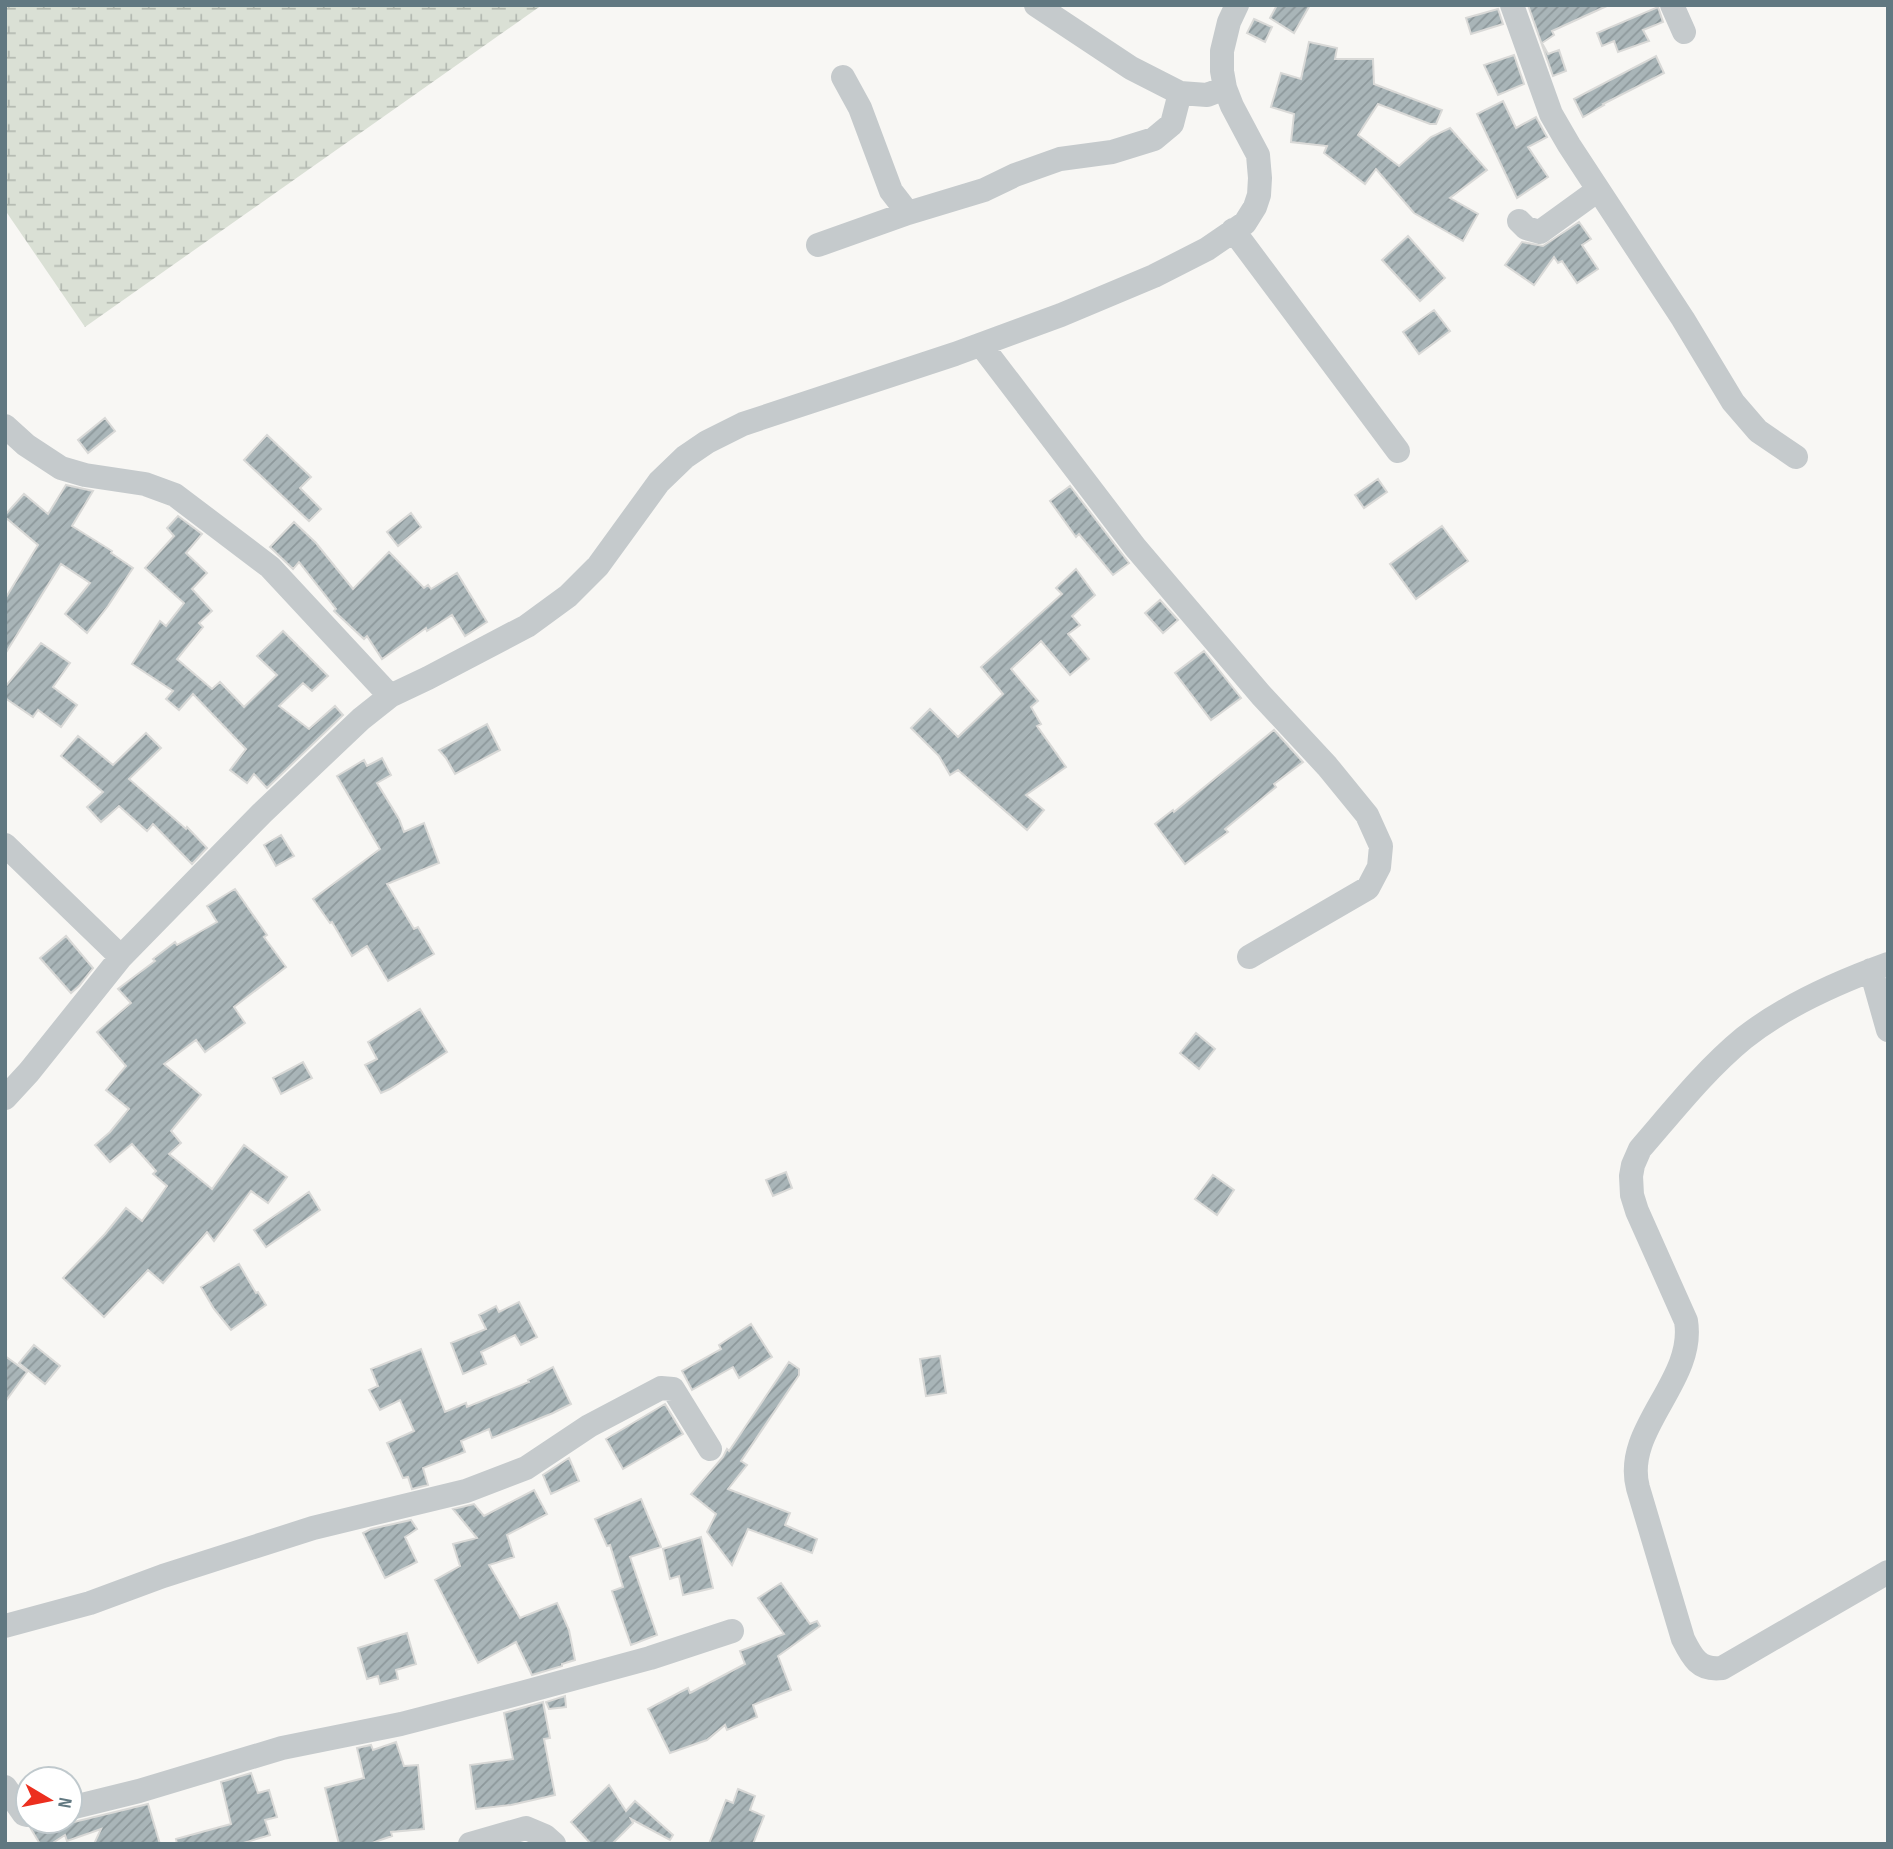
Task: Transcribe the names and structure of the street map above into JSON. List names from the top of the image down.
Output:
{
  "north": "right"
}
